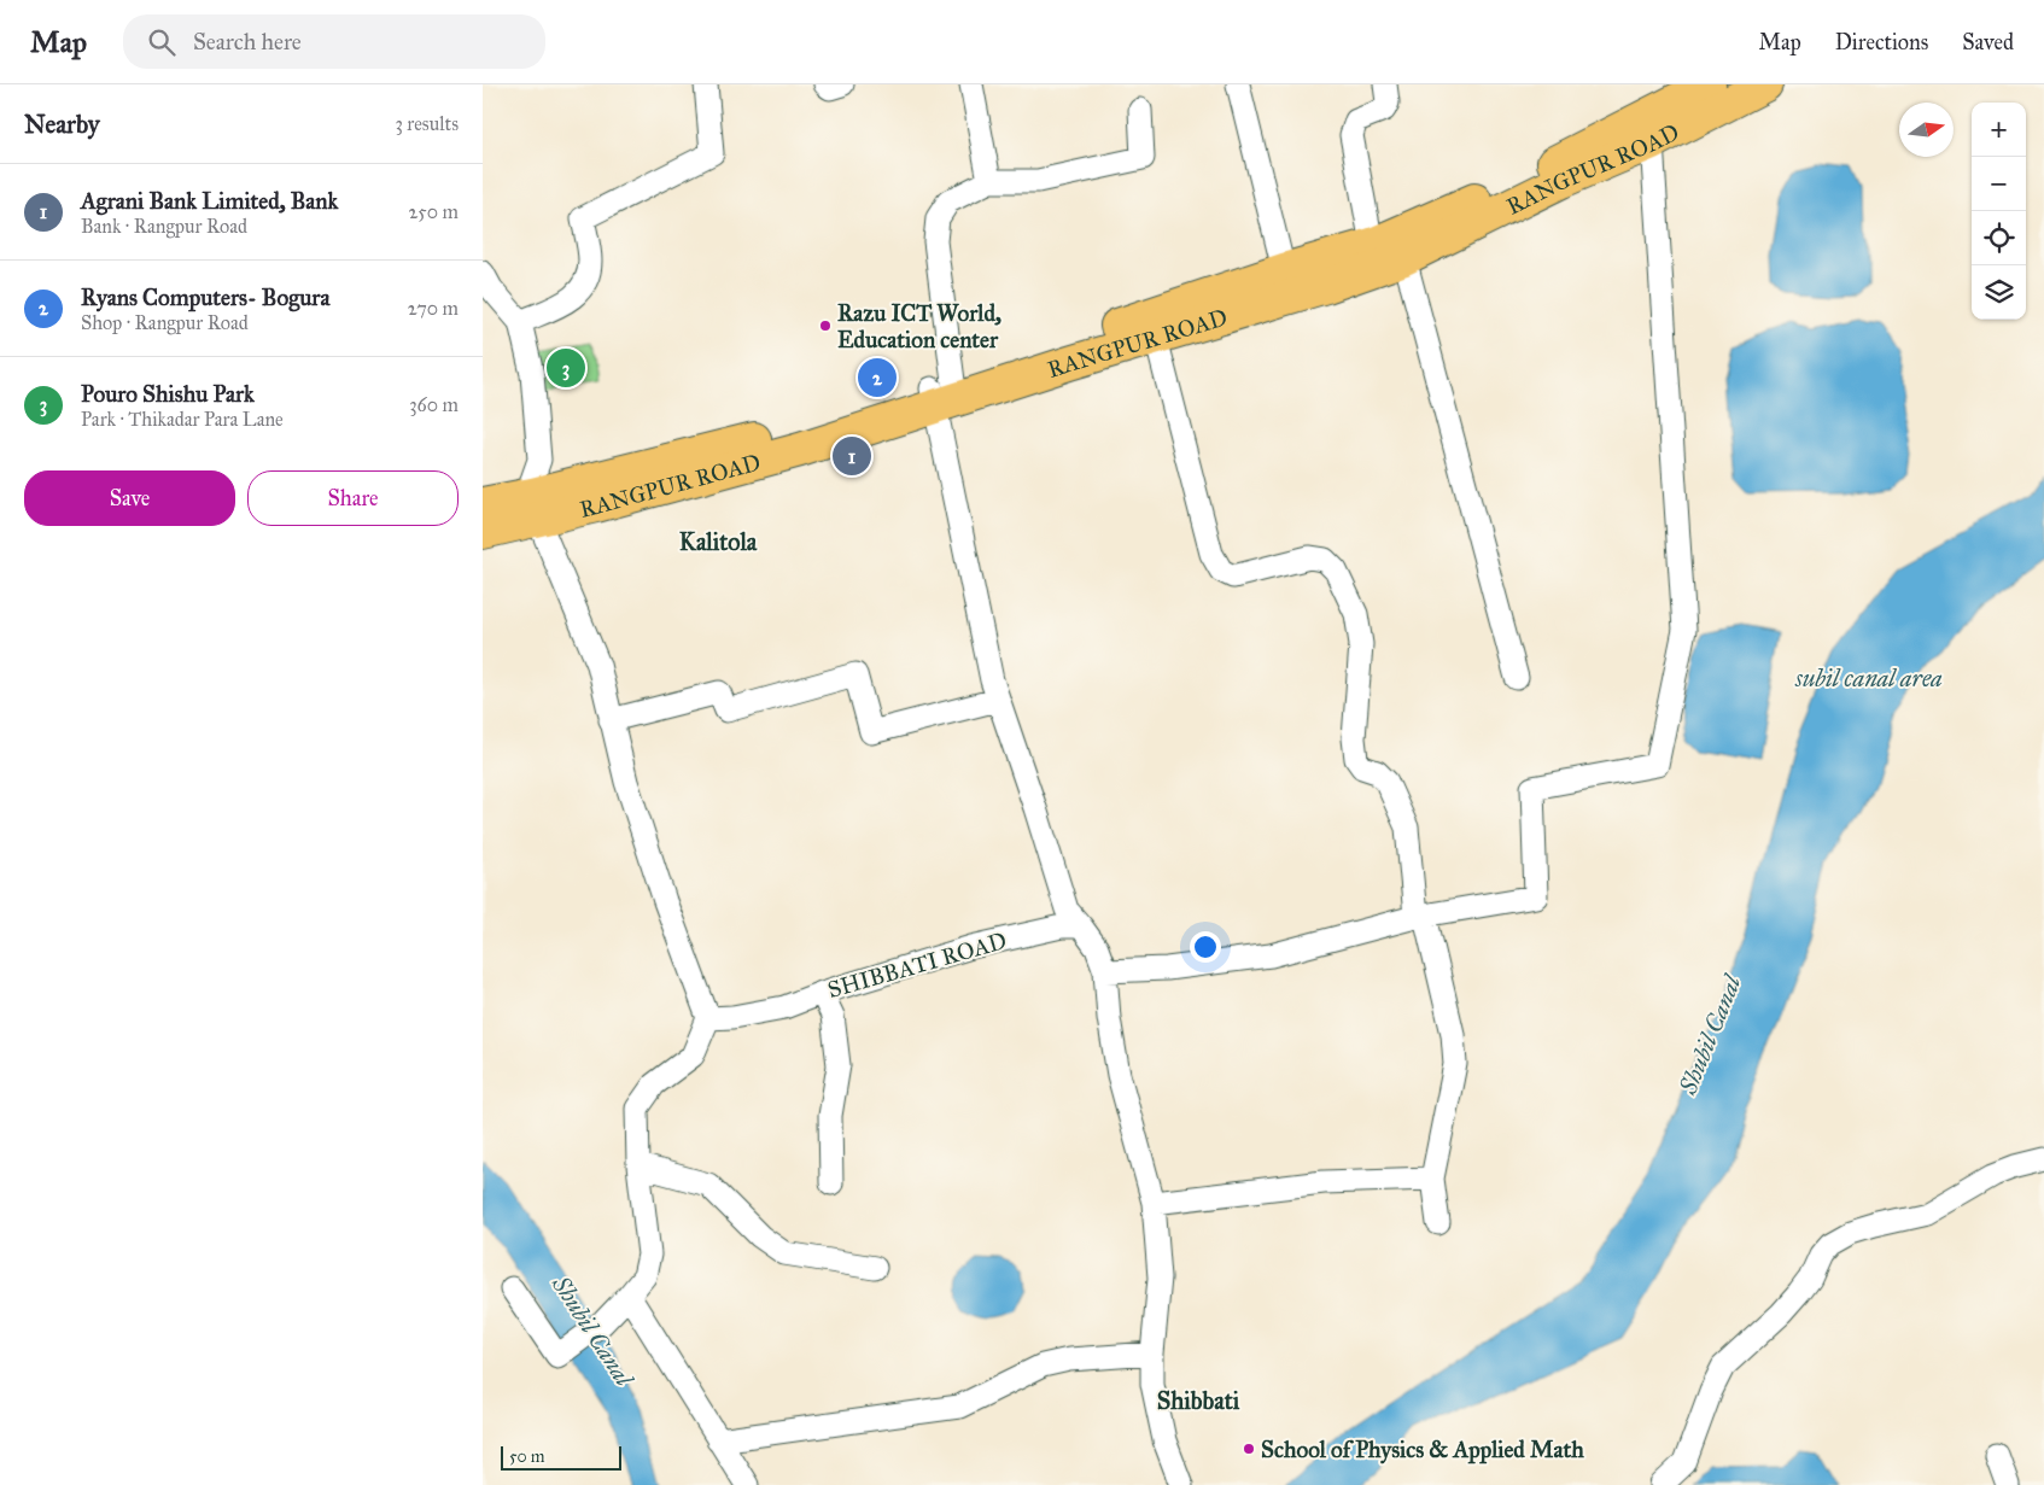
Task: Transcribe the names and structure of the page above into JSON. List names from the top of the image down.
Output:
{
  "streets": {
    "highway": ["RANGPUR ROAD"],
    "street": ["SHIBBATI ROAD"]
  },
  "districts": ["Kalitola", "Shibbati"],
  "water": ["subil canal area", "Shubil Canal"],
  "places": ["Razu ICT World, Education center", "School of Physics & Applied Math"],
  "scale_bar": "50 m",
  "north": "right",
  "page": {
    "header": "Map",
    "search": "Search here",
    "nav": ["Map", "Directions", "Saved"],
    "heading": ["Nearby", "3 results"],
    "map_buttons": ["+", "−"],
    "list": [
      {
        "mark": "1",
        "name": "Agrani Bank Limited, Bank",
        "note": "Bank · Rangpur Road",
        "value": "250 m"
      },
      {
        "mark": "2",
        "name": "Ryans Computers- Bogura",
        "note": "Shop · Rangpur Road",
        "value": "270 m"
      },
      {
        "mark": "3",
        "name": "Pouro Shishu Park",
        "note": "Park · Thikadar Para Lane",
        "value": "360 m"
      }
    ],
    "pins": ["3", "2", "1"],
    "buttons": ["Save", "Share"],
    "scale": "50 m"
  }
}
